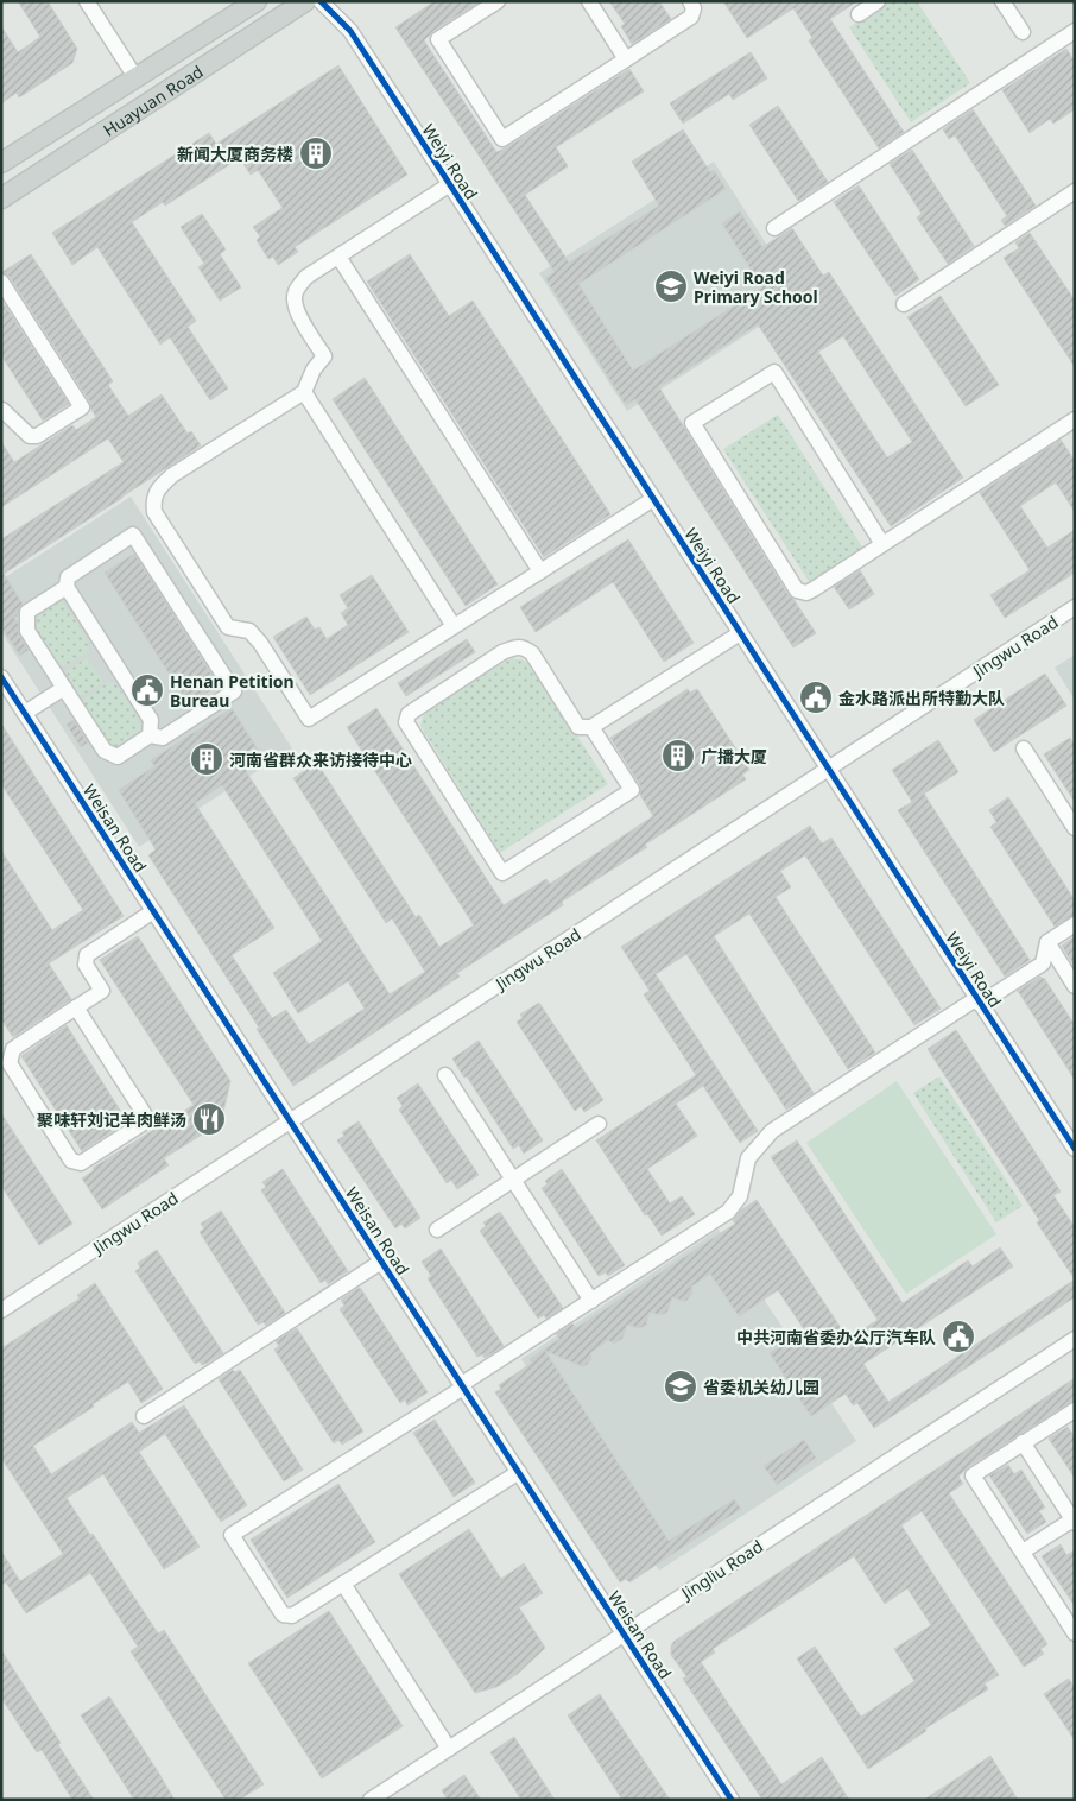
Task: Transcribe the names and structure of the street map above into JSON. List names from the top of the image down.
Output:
{
  "streets": {
    "main road": ["Huayuan Road"],
    "street": [
      "Weiyi Road",
      "Jingwu Road",
      "Weisan Road",
      "Jingliu Road"
    ]
  },
  "crossings": [
    ["Weiyi Road", "Jingwu Road"],
    ["Jingwu Road", "Weisan Road"],
    ["Weisan Road", "Jingliu Road"]
  ],
  "places": {
    "building": ["新闻大厦商务楼", "广播大厦", "河南省群众来访接待中心"],
    "school or university": ["Weiyi Road Primary School", "省委机关幼儿园"],
    "public building": ["Henan Petition Bureau", "金水路派出所特勤大队", "中共河南省委办公厅汽车队"],
    "restaurant": ["聚味轩刘记羊肉鲜汤"]
  }
}
